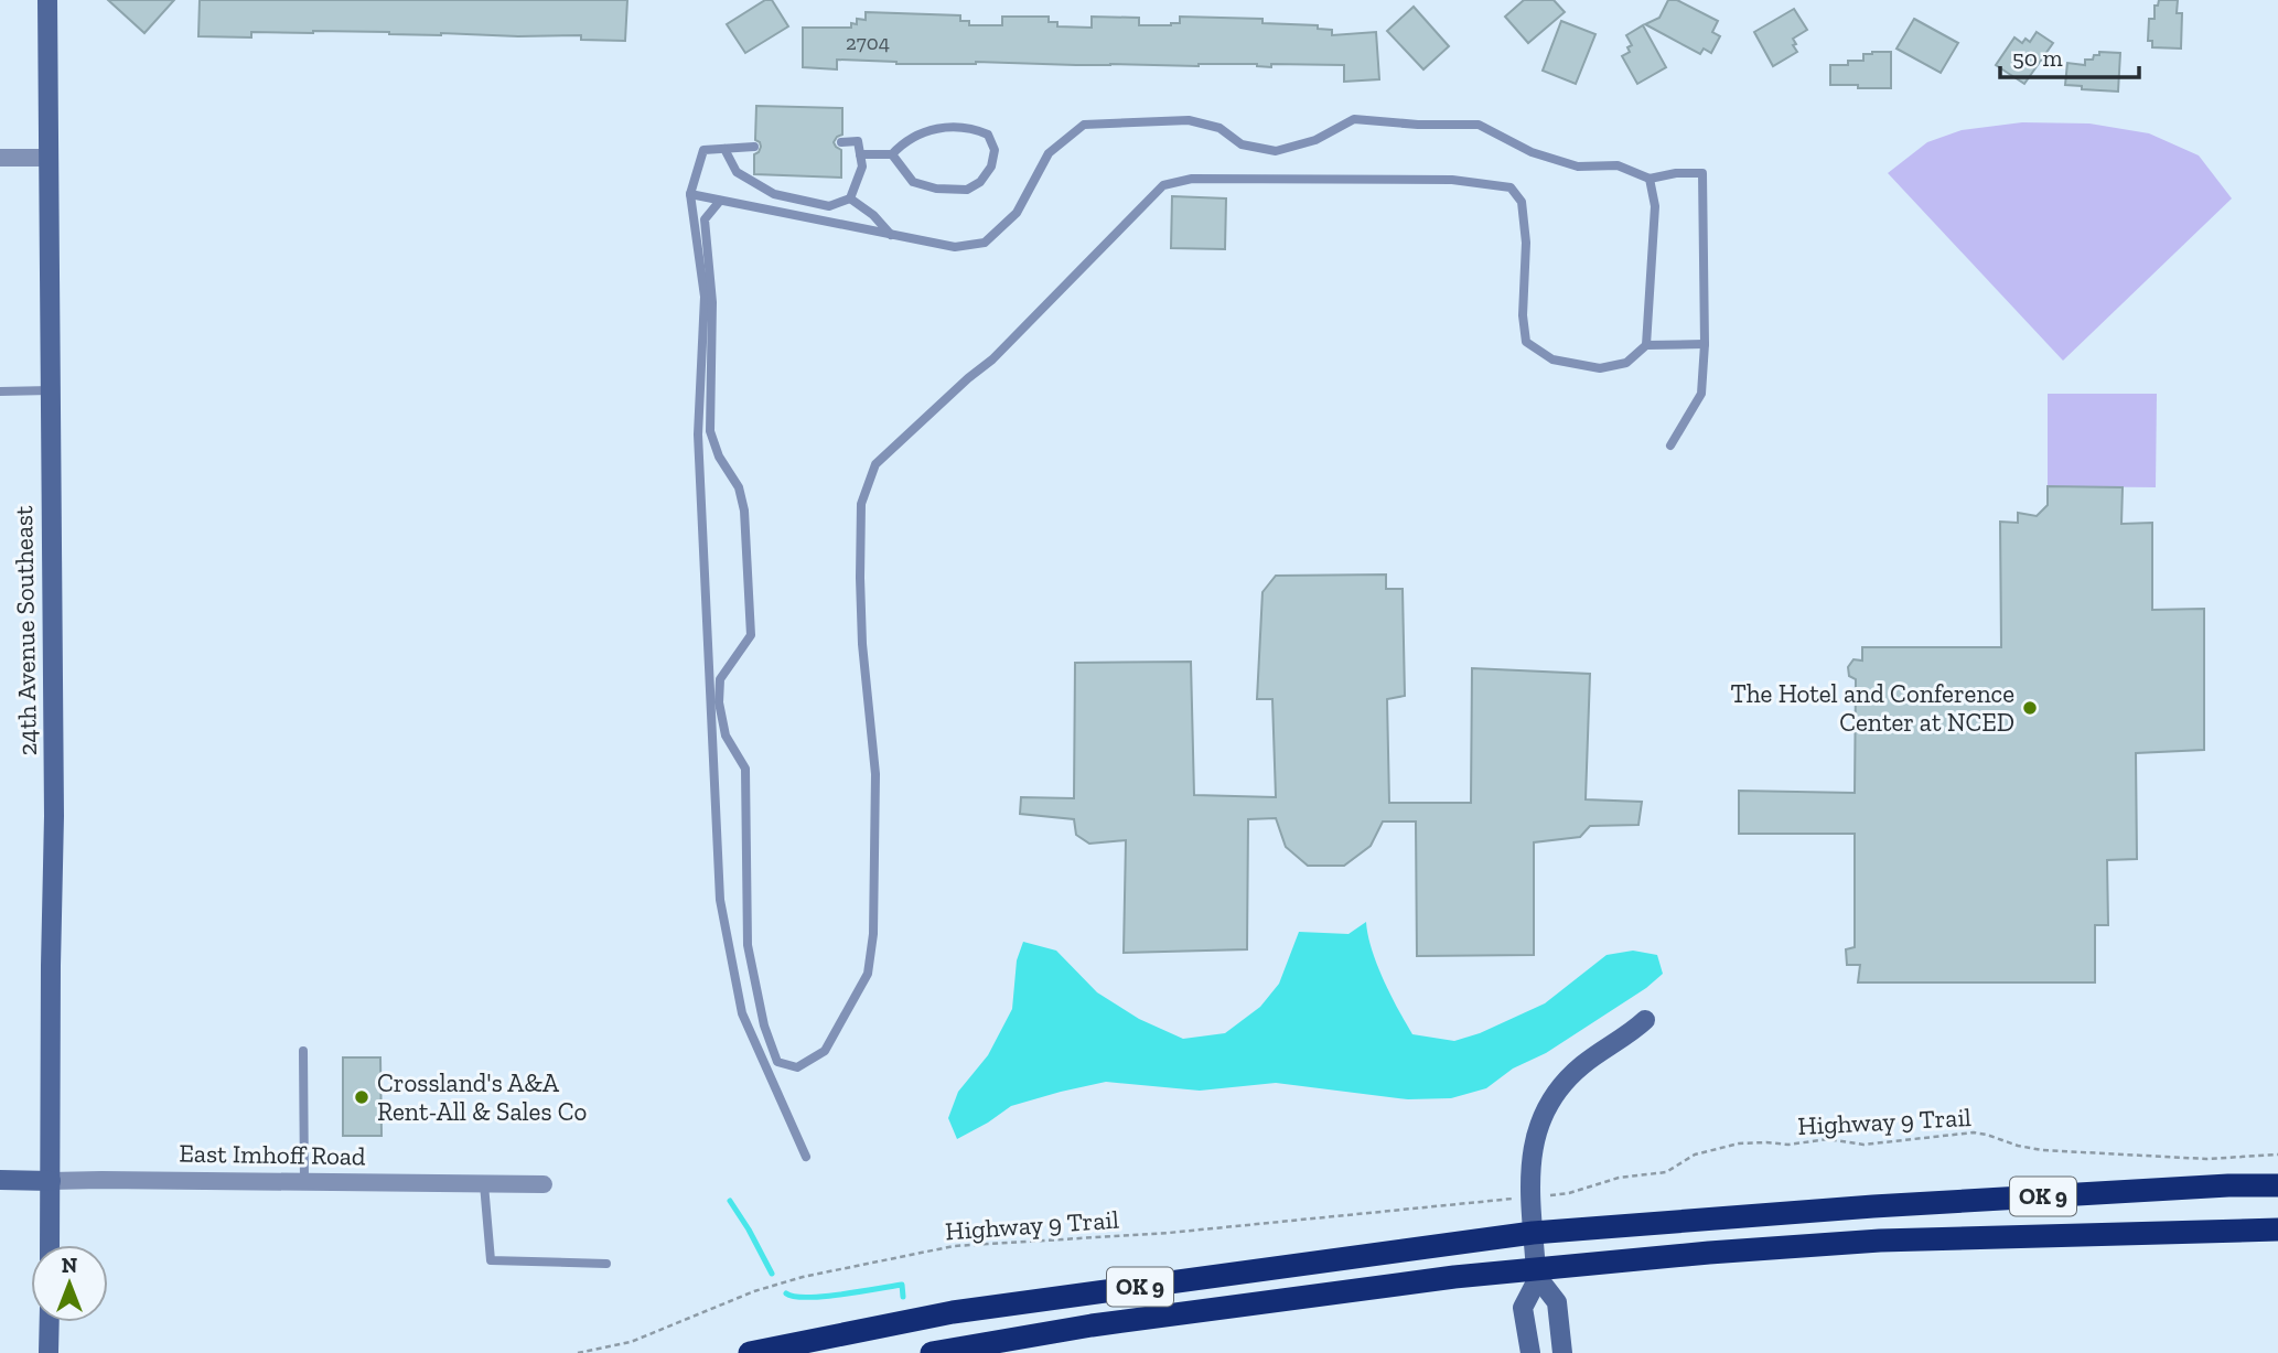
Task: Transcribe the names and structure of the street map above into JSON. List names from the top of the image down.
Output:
{
  "streets": {
    "highway": ["OK 9"],
    "street": ["24th Avenue Southeast", "East Imhoff Road"],
    "path": ["Highway 9 Trail"]
  },
  "crossings": [
    ["24th Avenue Southeast", "East Imhoff Road"]
  ],
  "places": ["The Hotel and Conference Center at NCED", "Crossland's A&A Rent-All & Sales Co"],
  "house_numbers": ["2704"],
  "scale_bar": "50 m",
  "north": "top"
}
